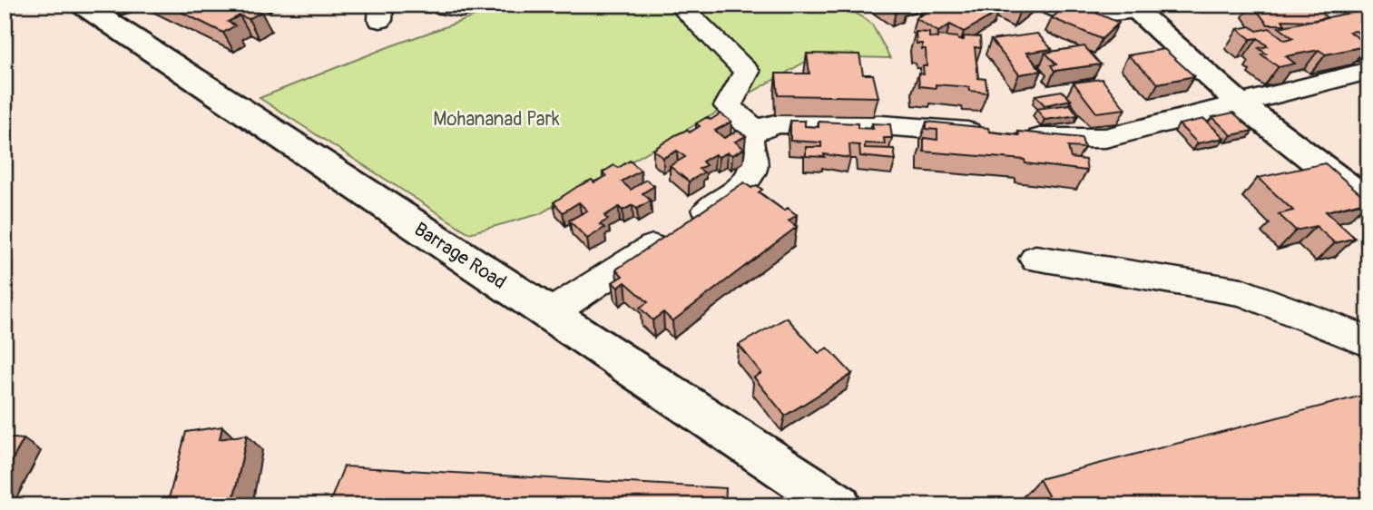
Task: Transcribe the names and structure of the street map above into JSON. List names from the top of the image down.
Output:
{
  "streets": {
    "street": ["Barrage Road"]
  },
  "parks": ["Mohananad Park"]
}
